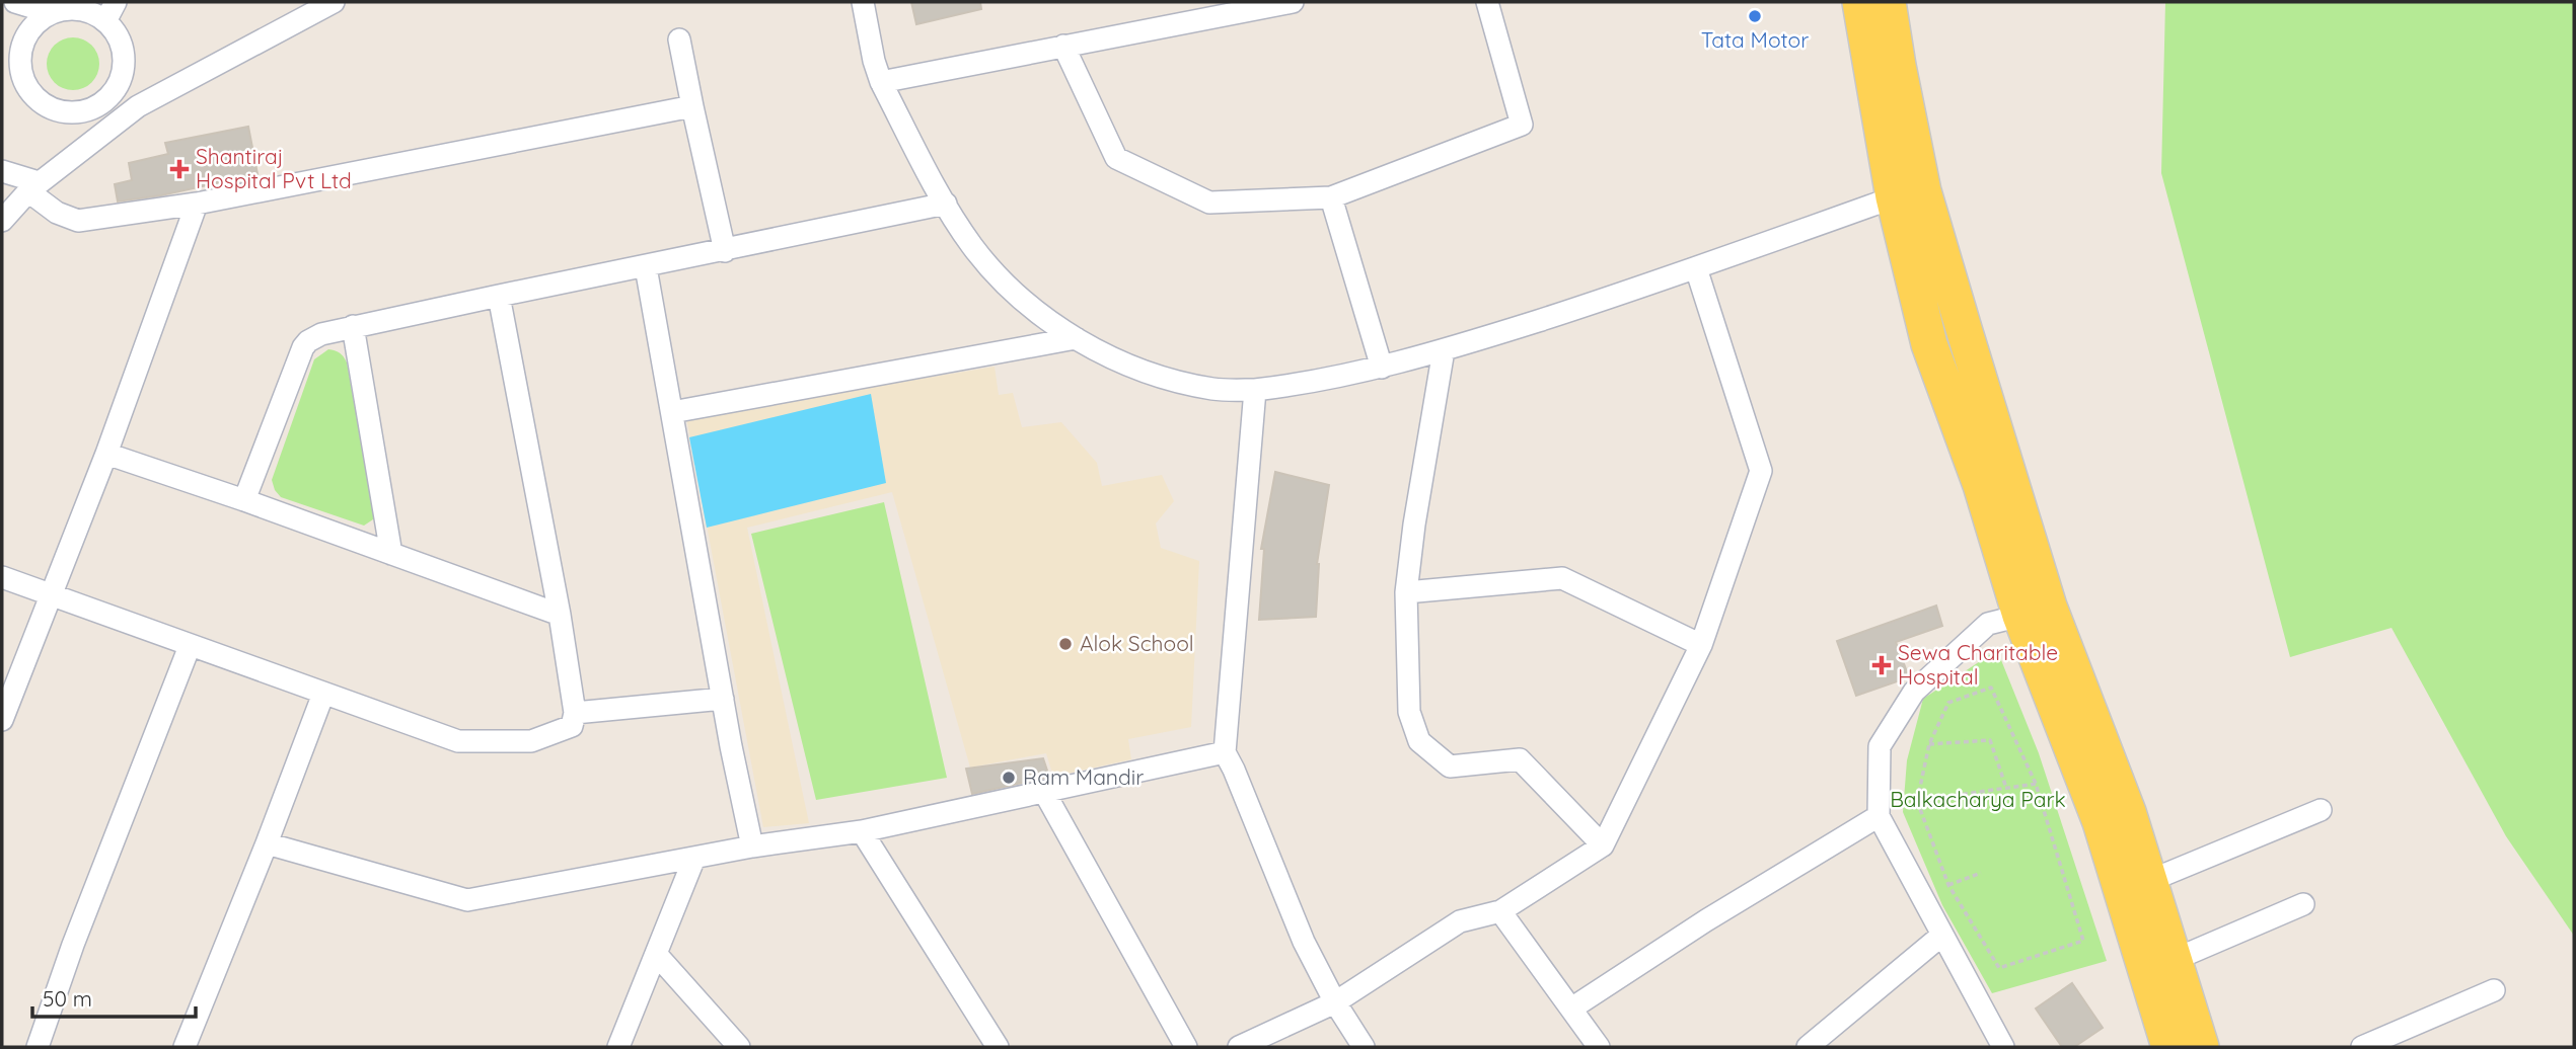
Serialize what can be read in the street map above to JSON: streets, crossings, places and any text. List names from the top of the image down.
{
  "parks": ["Balkacharya Park"],
  "places": {
    "other": ["Tata Motor", "Alok School", "Ram Mandir"],
    "health": ["Shantiraj Hospital Pvt Ltd", "Sewa Charitable Hospital"]
  },
  "scale_bar": "50 m"
}
